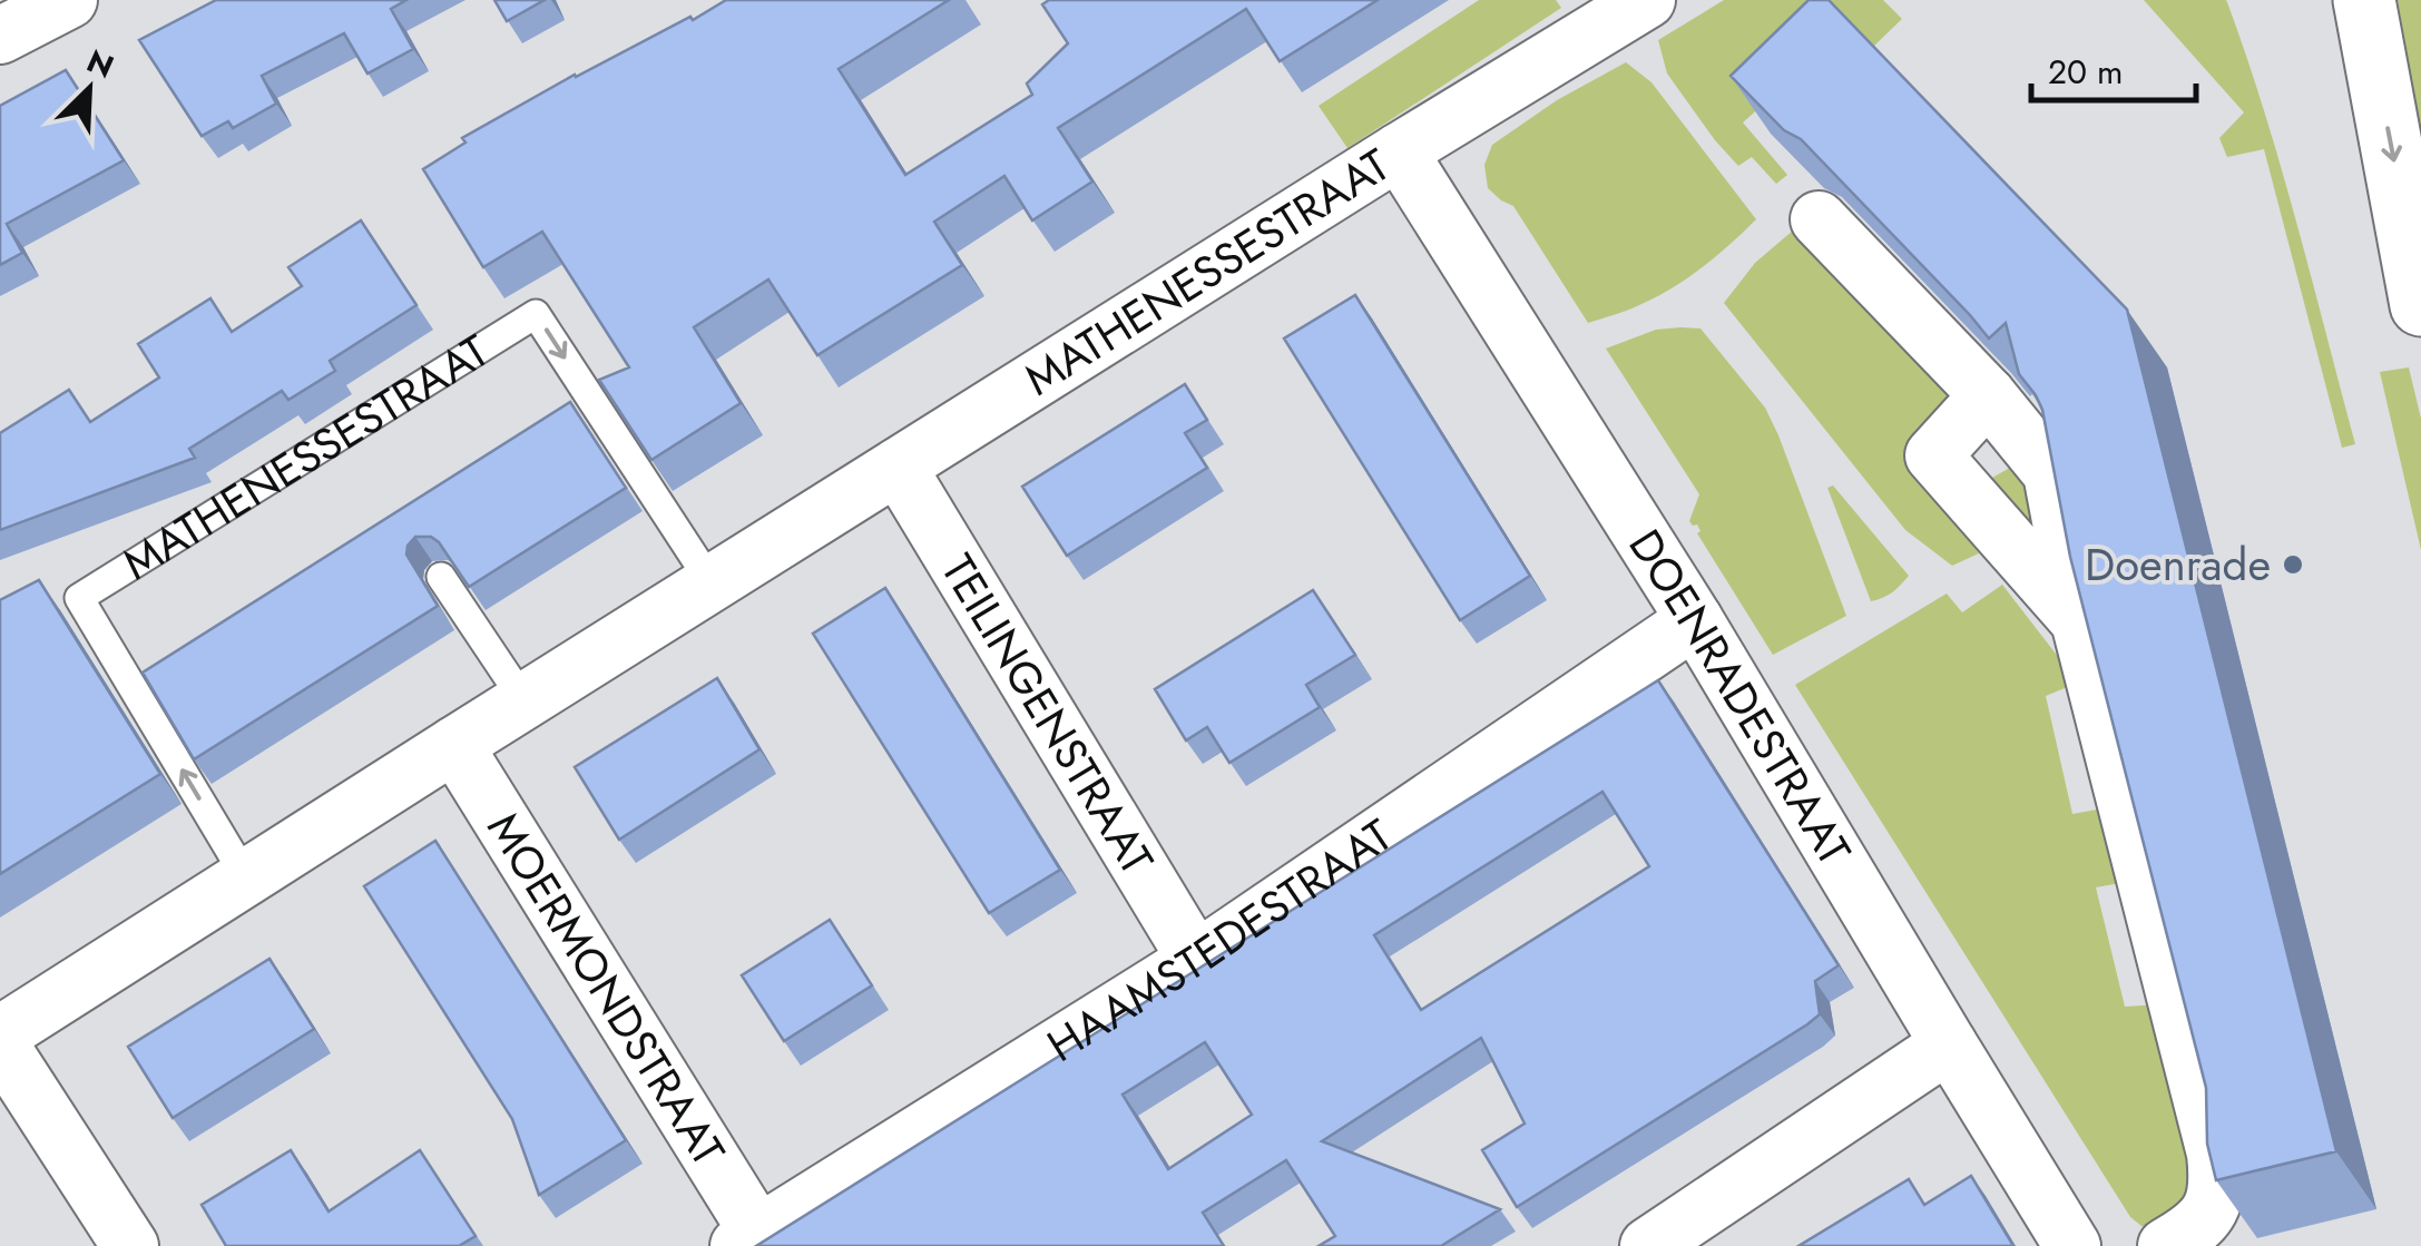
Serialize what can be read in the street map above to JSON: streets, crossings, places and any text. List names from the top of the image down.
{
  "streets": {
    "street": [
      "MATHENESSESTRAAT",
      "DOENRADESTRAAT",
      "TEILINGENSTRAAT",
      "HAAMSTEDESTRAAT",
      "MOERMONDSTRAAT"
    ]
  },
  "crossings": [
    ["MATHENESSESTRAAT", "DOENRADESTRAAT"],
    ["MATHENESSESTRAAT", "TEILINGENSTRAAT"],
    ["MATHENESSESTRAAT", "MOERMONDSTRAAT"],
    ["DOENRADESTRAAT", "HAAMSTEDESTRAAT"],
    ["TEILINGENSTRAAT", "HAAMSTEDESTRAAT"],
    ["HAAMSTEDESTRAAT", "MOERMONDSTRAAT"]
  ],
  "places": ["Doenrade"],
  "scale_bar": "20 m",
  "north": "top right"
}
